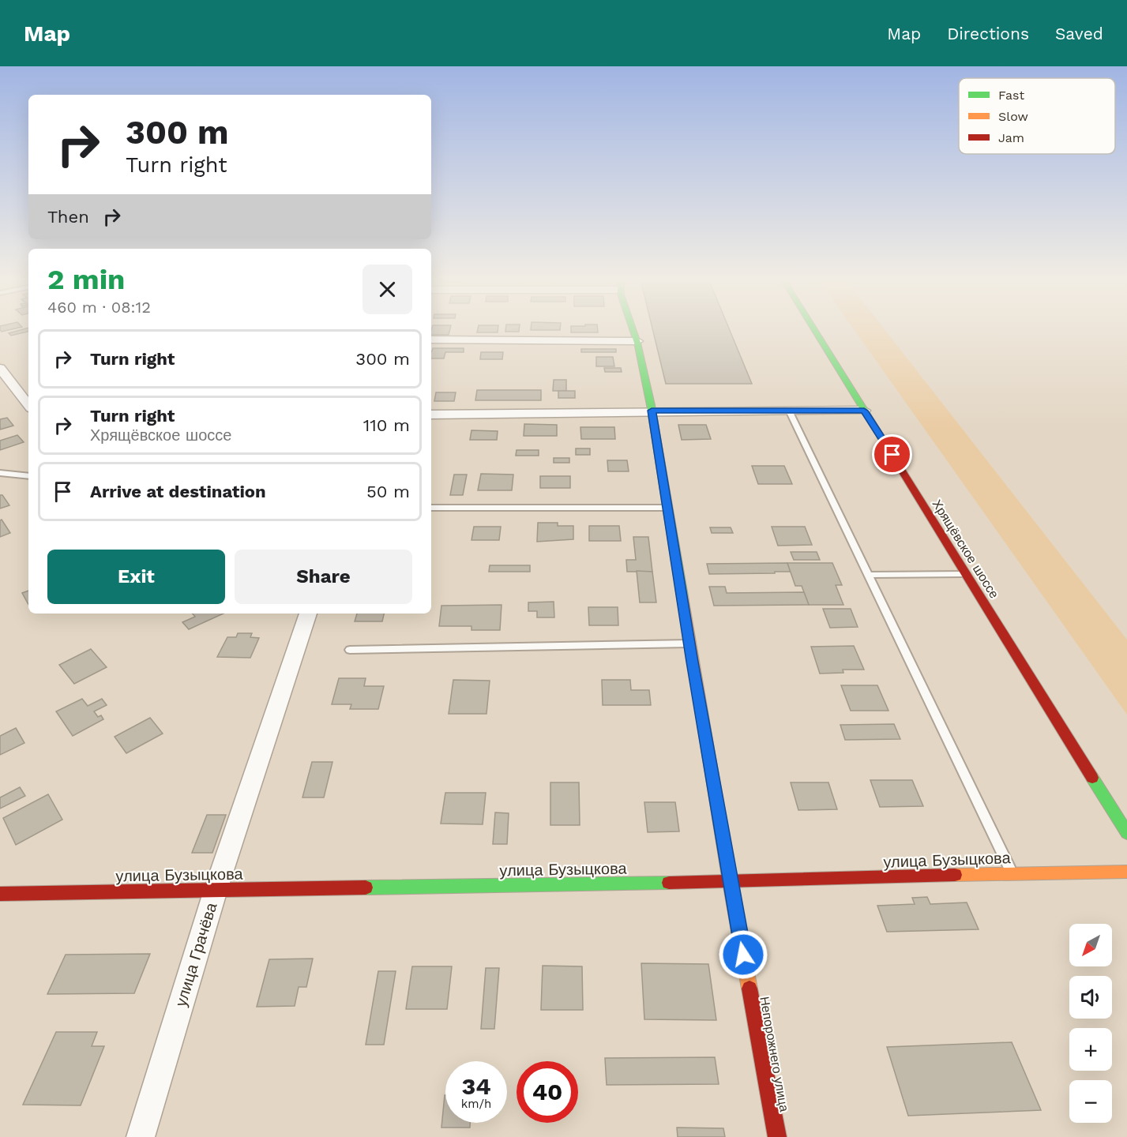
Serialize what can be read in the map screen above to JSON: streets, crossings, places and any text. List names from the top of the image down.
{
  "streets": {
    "street": [
      "Хрящёвское шоссе",
      "улица Бузыцкова",
      "улица Грачёва",
      "Непорожнего улица"
    ]
  },
  "crossings": [
    ["улица Бузыцкова", "улица Грачёва"],
    ["улица Бузыцкова", "Непорожнего улица"]
  ],
  "legend": ["Fast", "Slow", "Jam"],
  "north": "bottom left",
  "page": {
    "header": "Map",
    "nav": ["Map", "Directions", "Saved"],
    "turn": ["300 m", "Turn right"],
    "then": "Then",
    "heading": ["2 min", "460 m · 08:12"],
    "list": [
      {
        "name": "Turn right",
        "value": "300 m"
      },
      {
        "name": "Turn right",
        "note": "Хрящёвское шоссе",
        "value": "110 m"
      },
      {
        "name": "Arrive at destination",
        "value": "50 m"
      }
    ],
    "buttons": ["Exit", "Share"],
    "map_buttons": ["+", "−"],
    "speed": "34 km/h",
    "limit": "40"
  }
}
